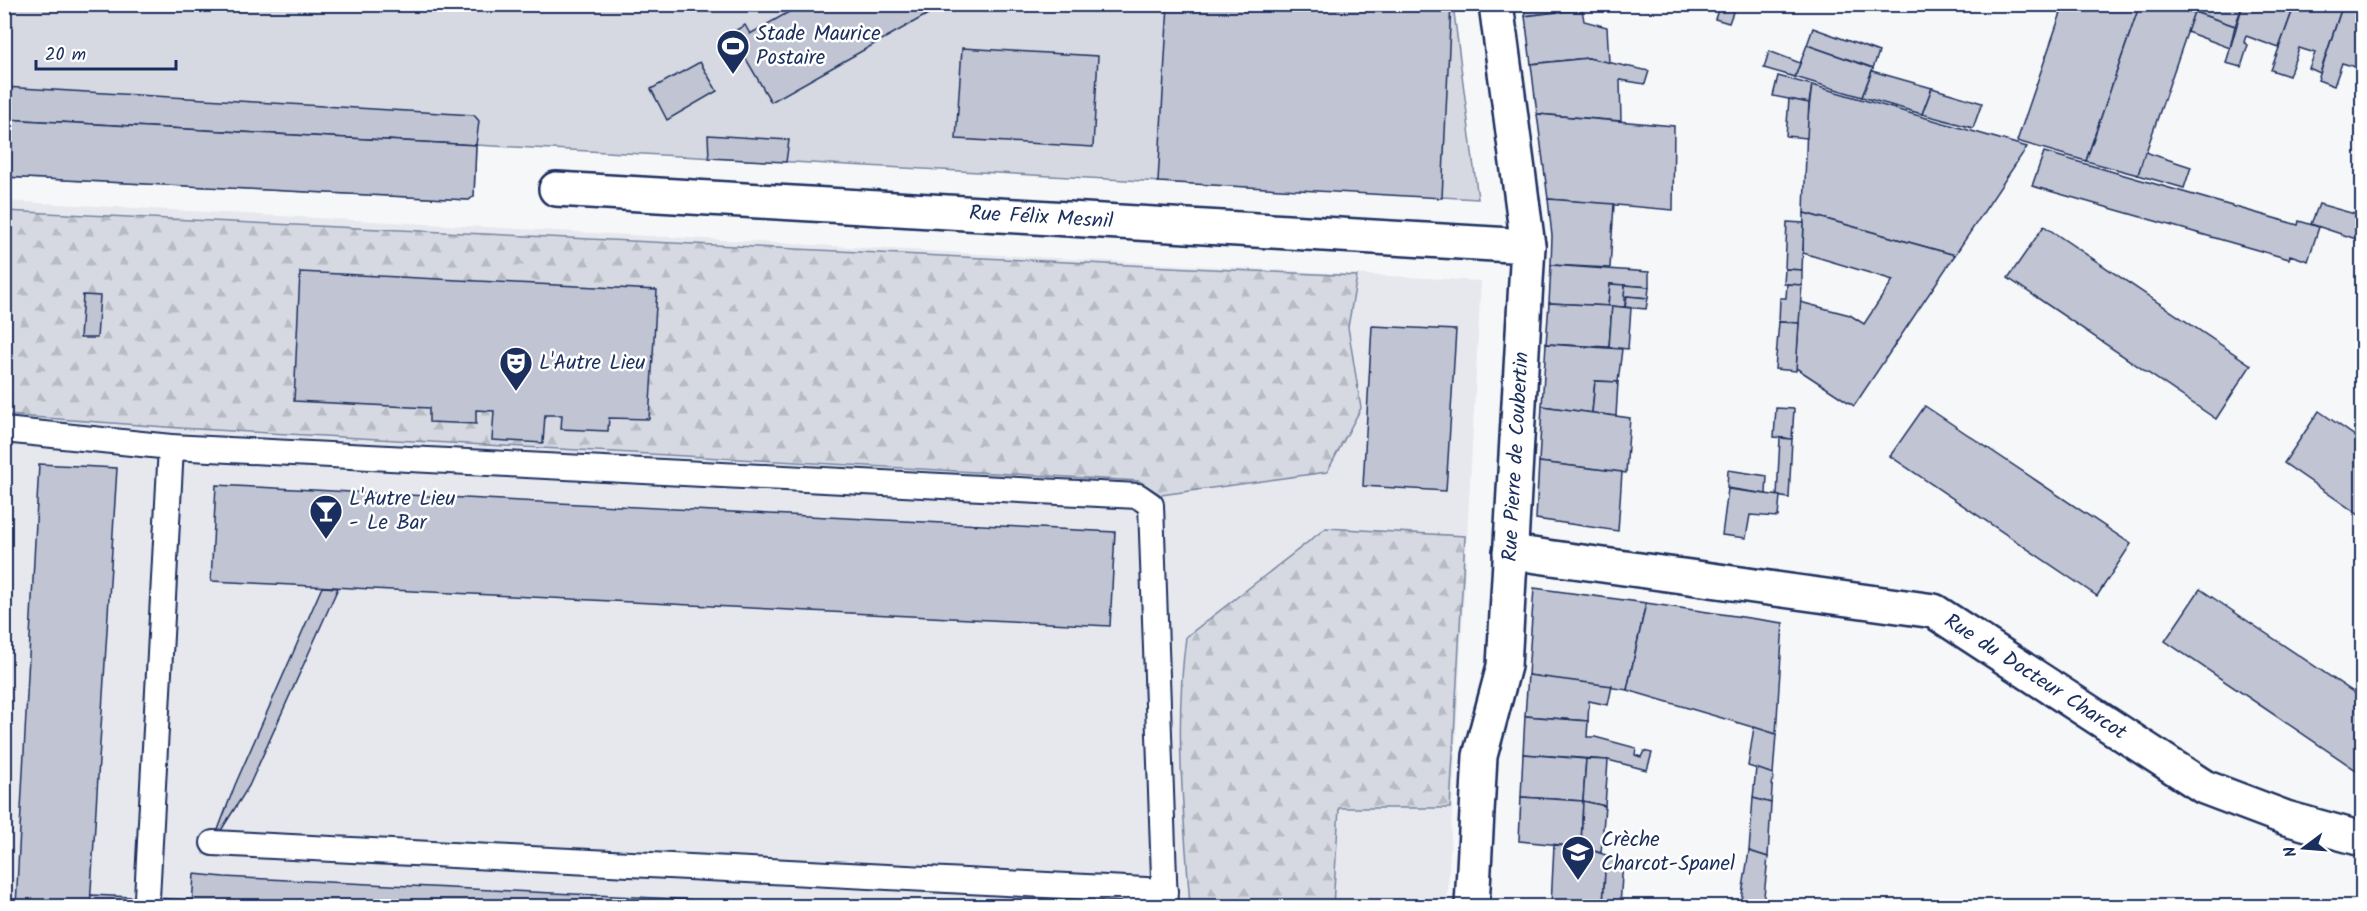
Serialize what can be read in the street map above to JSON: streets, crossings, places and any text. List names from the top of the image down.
{
  "streets": {
    "street": ["Rue Félix Mesnil", "Rue Pierre de Coubertin", "Rue du Docteur Charcot"]
  },
  "crossings": [
    ["Rue Félix Mesnil", "Rue Pierre de Coubertin"],
    ["Rue Pierre de Coubertin", "Rue du Docteur Charcot"]
  ],
  "places": {
    "sports": ["Stade Maurice Postaire"],
    "theatre": ["L'Autre Lieu"],
    "bar": ["L'Autre Lieu - Le Bar"],
    "school or university": ["Crèche Charcot-Spanel"]
  },
  "scale_bar": "20 m",
  "north": "left"
}
